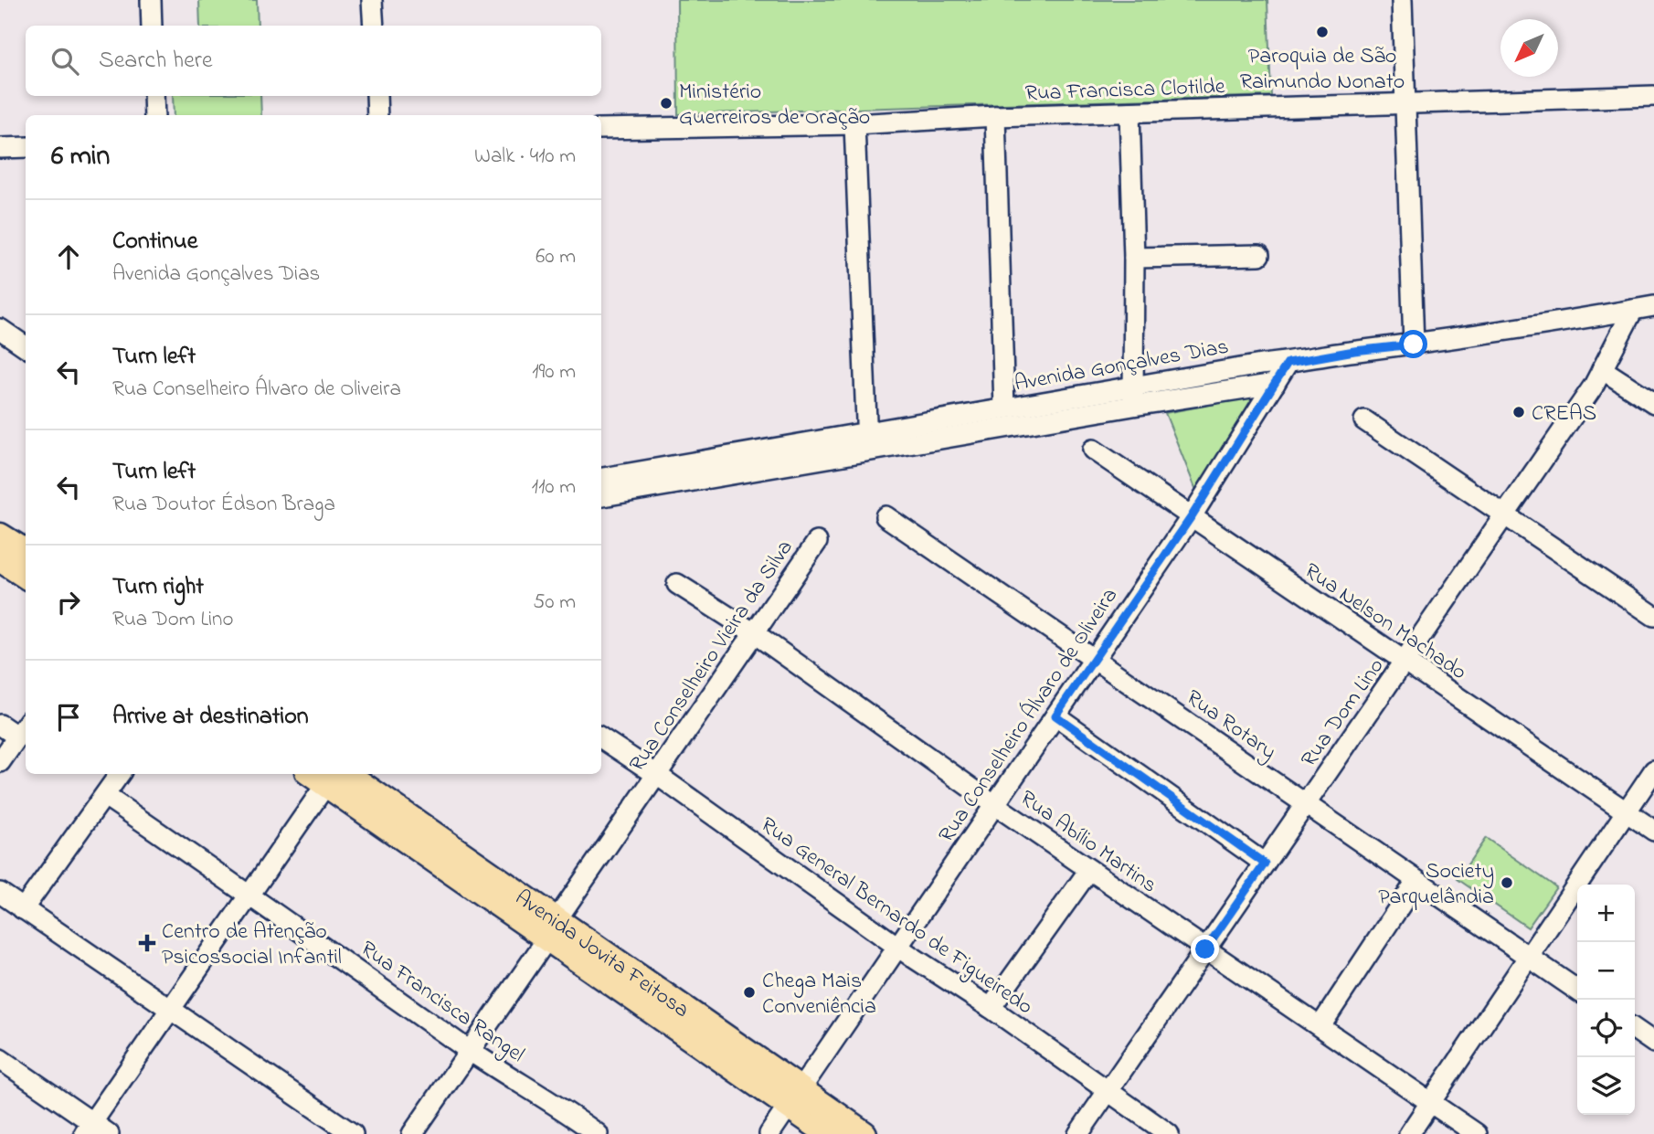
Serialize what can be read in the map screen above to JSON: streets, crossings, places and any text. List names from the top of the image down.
{
  "streets": {
    "main road": ["Avenida Jovita Feitosa"],
    "street": [
      "Rua Francisca Clotilde",
      "Avenida Gonçalves Dias",
      "Rua Nelson Machado",
      "Rua Conselheiro Vieira da Silva",
      "Rua Dom Lino",
      "Rua Conselheiro Álvaro de Oliveira",
      "Rua Rotary",
      "Rua Abílio Martins",
      "Rua General Bernardo de Figueiredo",
      "Rua Francisca Rangel"
    ]
  },
  "crossings": [
    ["Avenida Gonçalves Dias", "Rua Dom Lino"],
    ["Avenida Gonçalves Dias", "Rua Conselheiro Álvaro de Oliveira"],
    ["Rua Nelson Machado", "Rua Dom Lino"],
    ["Rua Nelson Machado", "Rua Conselheiro Álvaro de Oliveira"],
    ["Rua Conselheiro Vieira da Silva", "Rua Abílio Martins"],
    ["Rua Conselheiro Vieira da Silva", "Rua General Bernardo de Figueiredo"],
    ["Rua Conselheiro Vieira da Silva", "Avenida Jovita Feitosa"],
    ["Rua Conselheiro Vieira da Silva", "Rua Francisca Rangel"],
    ["Rua Dom Lino", "Rua Rotary"],
    ["Rua Dom Lino", "Rua Abílio Martins"],
    ["Rua Dom Lino", "Rua General Bernardo de Figueiredo"],
    ["Rua Conselheiro Álvaro de Oliveira", "Rua Rotary"],
    ["Rua Conselheiro Álvaro de Oliveira", "Rua Abílio Martins"],
    ["Rua Conselheiro Álvaro de Oliveira", "Rua General Bernardo de Figueiredo"],
    ["Rua Conselheiro Álvaro de Oliveira", "Avenida Jovita Feitosa"]
  ],
  "places": {
    "other": [
      "Paroquia de São Raimundo Nonato",
      "Ministério Guerreiros de Oração",
      "CREAS",
      "Society Parquelândia",
      "Chega Mais Conveniência"
    ],
    "health": ["Centro de Atenção Psicossocial Infantil"]
  },
  "north": "bottom left",
  "page": {
    "search": "Search here",
    "heading": ["6 min", "Walk · 410 m"],
    "list": [
      ["Continue", "Avenida Gonçalves Dias", "60 m"],
      ["Turn left", "Rua Conselheiro Álvaro de Oliveira", "190 m"],
      ["Turn left", "Rua Doutor Édson Braga", "110 m"],
      ["Turn right", "Rua Dom Lino", "50 m"],
      "Arrive at destination"
    ],
    "map_buttons": ["+", "−"]
  }
}
